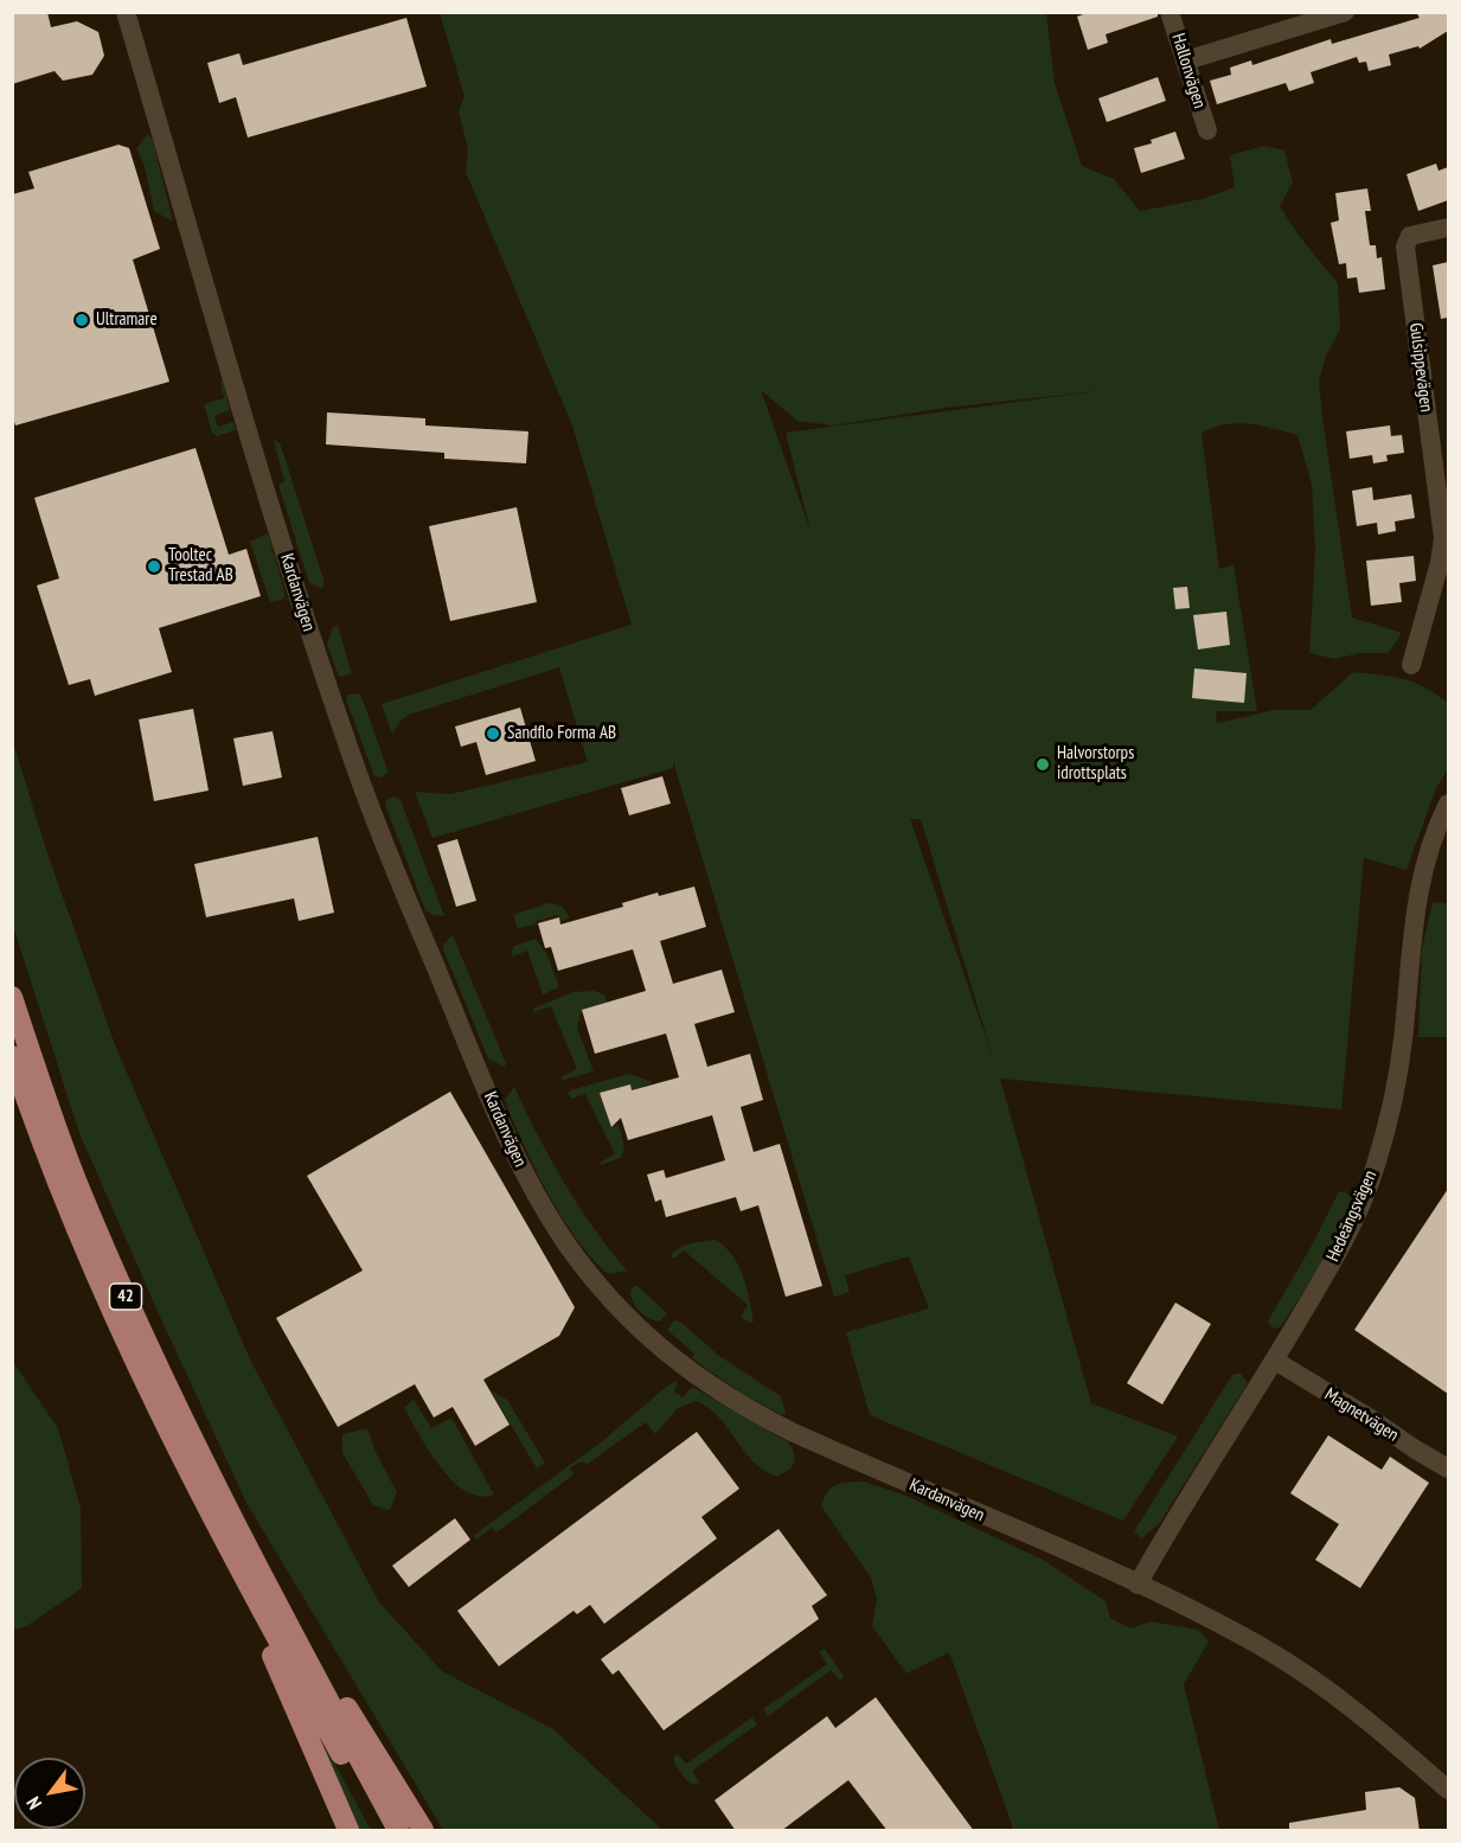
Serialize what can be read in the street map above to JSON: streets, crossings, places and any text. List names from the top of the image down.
{
  "streets": {
    "main road": ["42"],
    "street": [
      "Hallonvägen",
      "Gulsippevägen",
      "Kardanvägen",
      "Hedeängsvägen",
      "Magnetvägen"
    ]
  },
  "crossings": [
    ["Kardanvägen", "Hedeängsvägen"],
    ["Hedeängsvägen", "Magnetvägen"]
  ],
  "places": [
    "Ultramare",
    "Tooltec Trestad AB",
    "Sandflo Forma AB",
    "Halvorstorps idrottsplats"
  ],
  "north": "bottom left"
}
